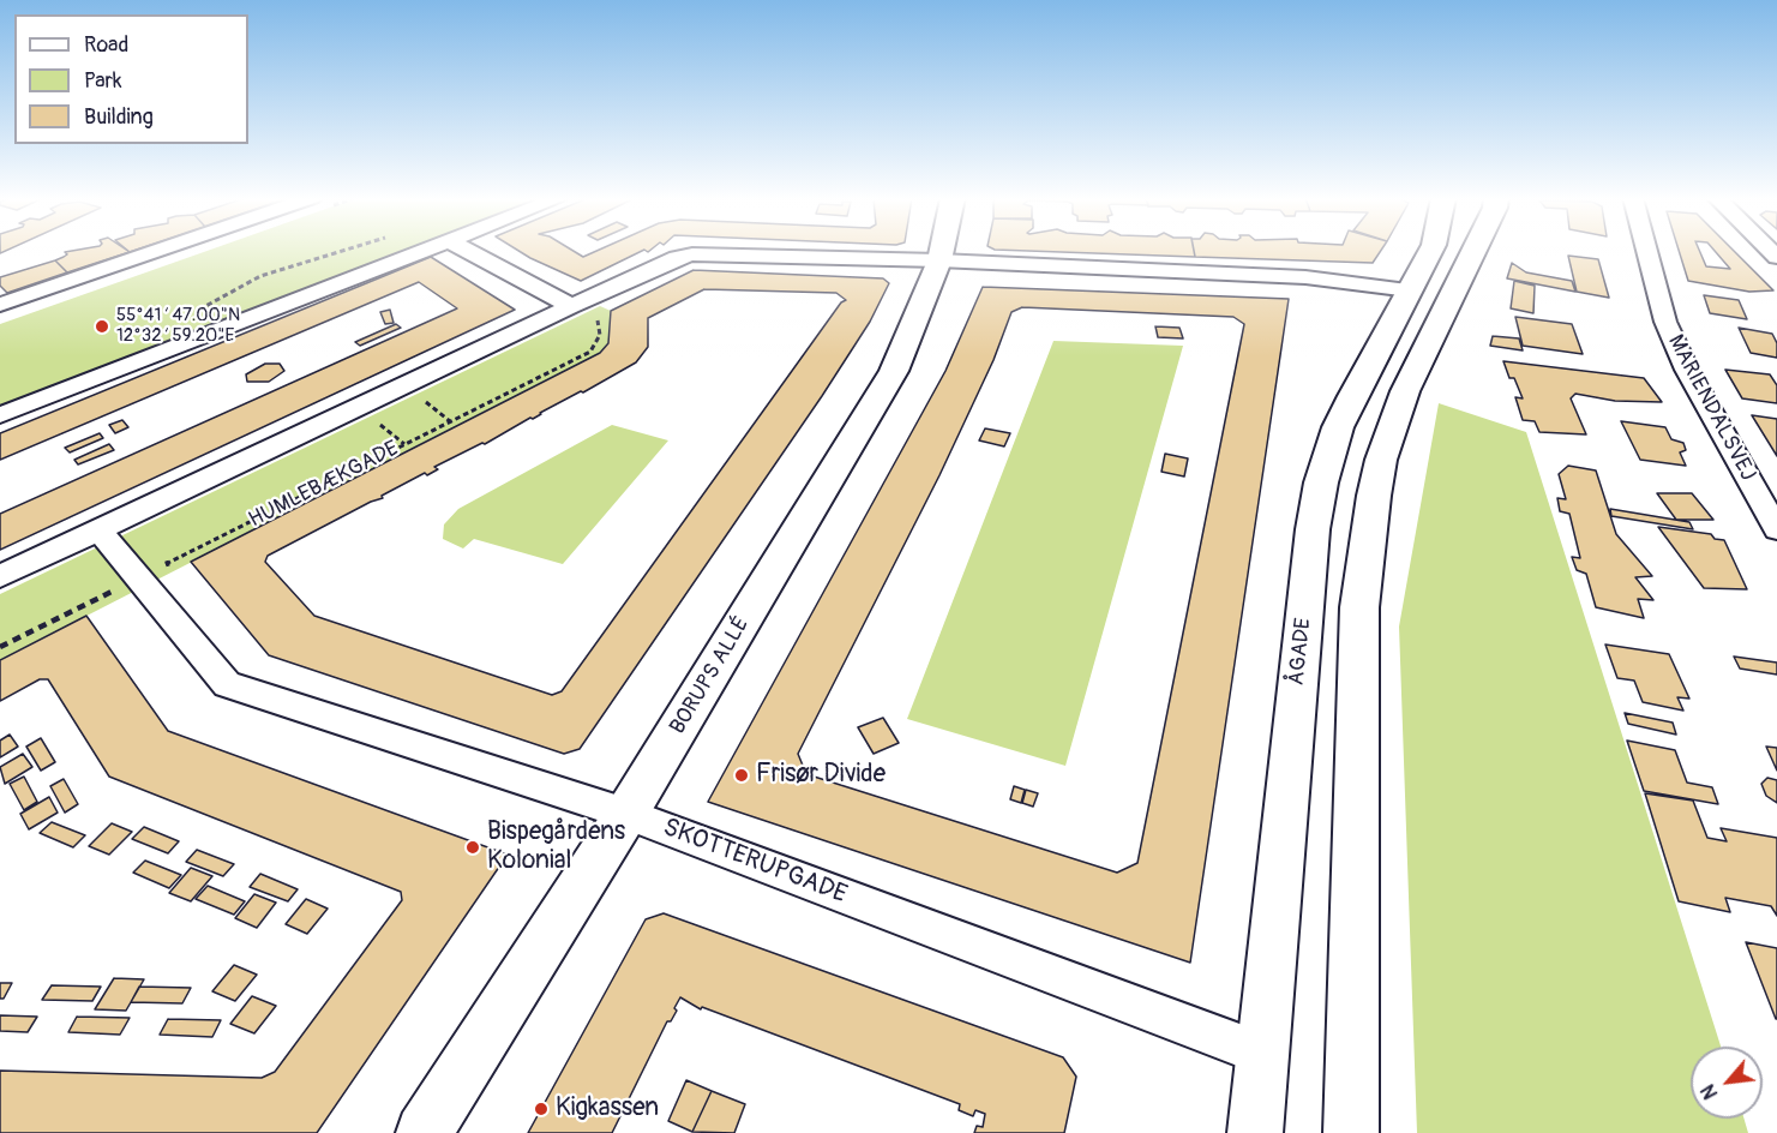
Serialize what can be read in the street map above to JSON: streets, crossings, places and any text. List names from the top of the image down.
{
  "streets": {
    "street": [
      "MARIENDALSVEJ",
      "ÅGADE",
      "BORUPS ALLÉ",
      "SKOTTERUPGADE"
    ],
    "path": ["HUMLEBÆKGADE"]
  },
  "crossings": [
    ["HUMLEBÆKGADE", "SKOTTERUPGADE"],
    ["ÅGADE", "SKOTTERUPGADE"],
    ["BORUPS ALLÉ", "SKOTTERUPGADE"]
  ],
  "places": [
    "55°41′47.00\"N 12°32′59.20\"E",
    "Frisør Divide",
    "Bispegårdens Kolonial",
    "Kigkassen"
  ],
  "legend": ["Road", "Park", "Building"],
  "north": "bottom left"
}
